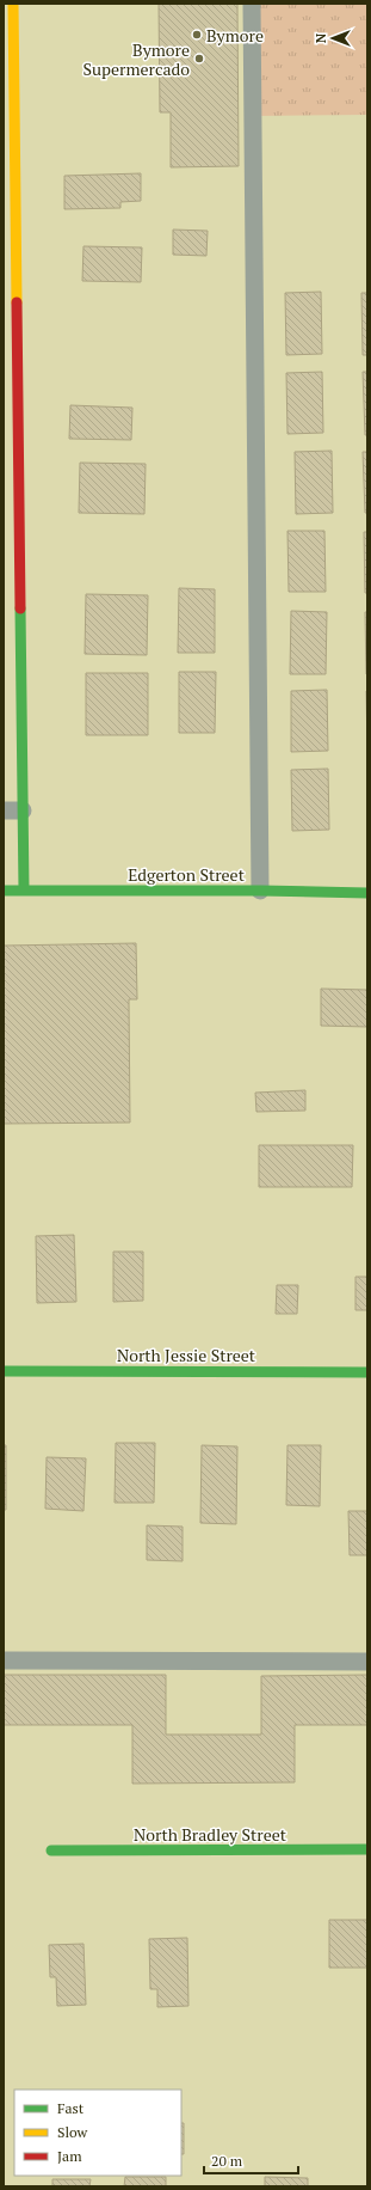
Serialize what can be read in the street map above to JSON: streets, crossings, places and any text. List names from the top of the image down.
{
  "streets": {
    "street": ["Edgerton Street", "North Jessie Street", "North Bradley Street"]
  },
  "places": ["Bymore", "Bymore Supermercado"],
  "legend": ["Fast", "Slow", "Jam"],
  "scale_bar": "20 m",
  "north": "left"
}
